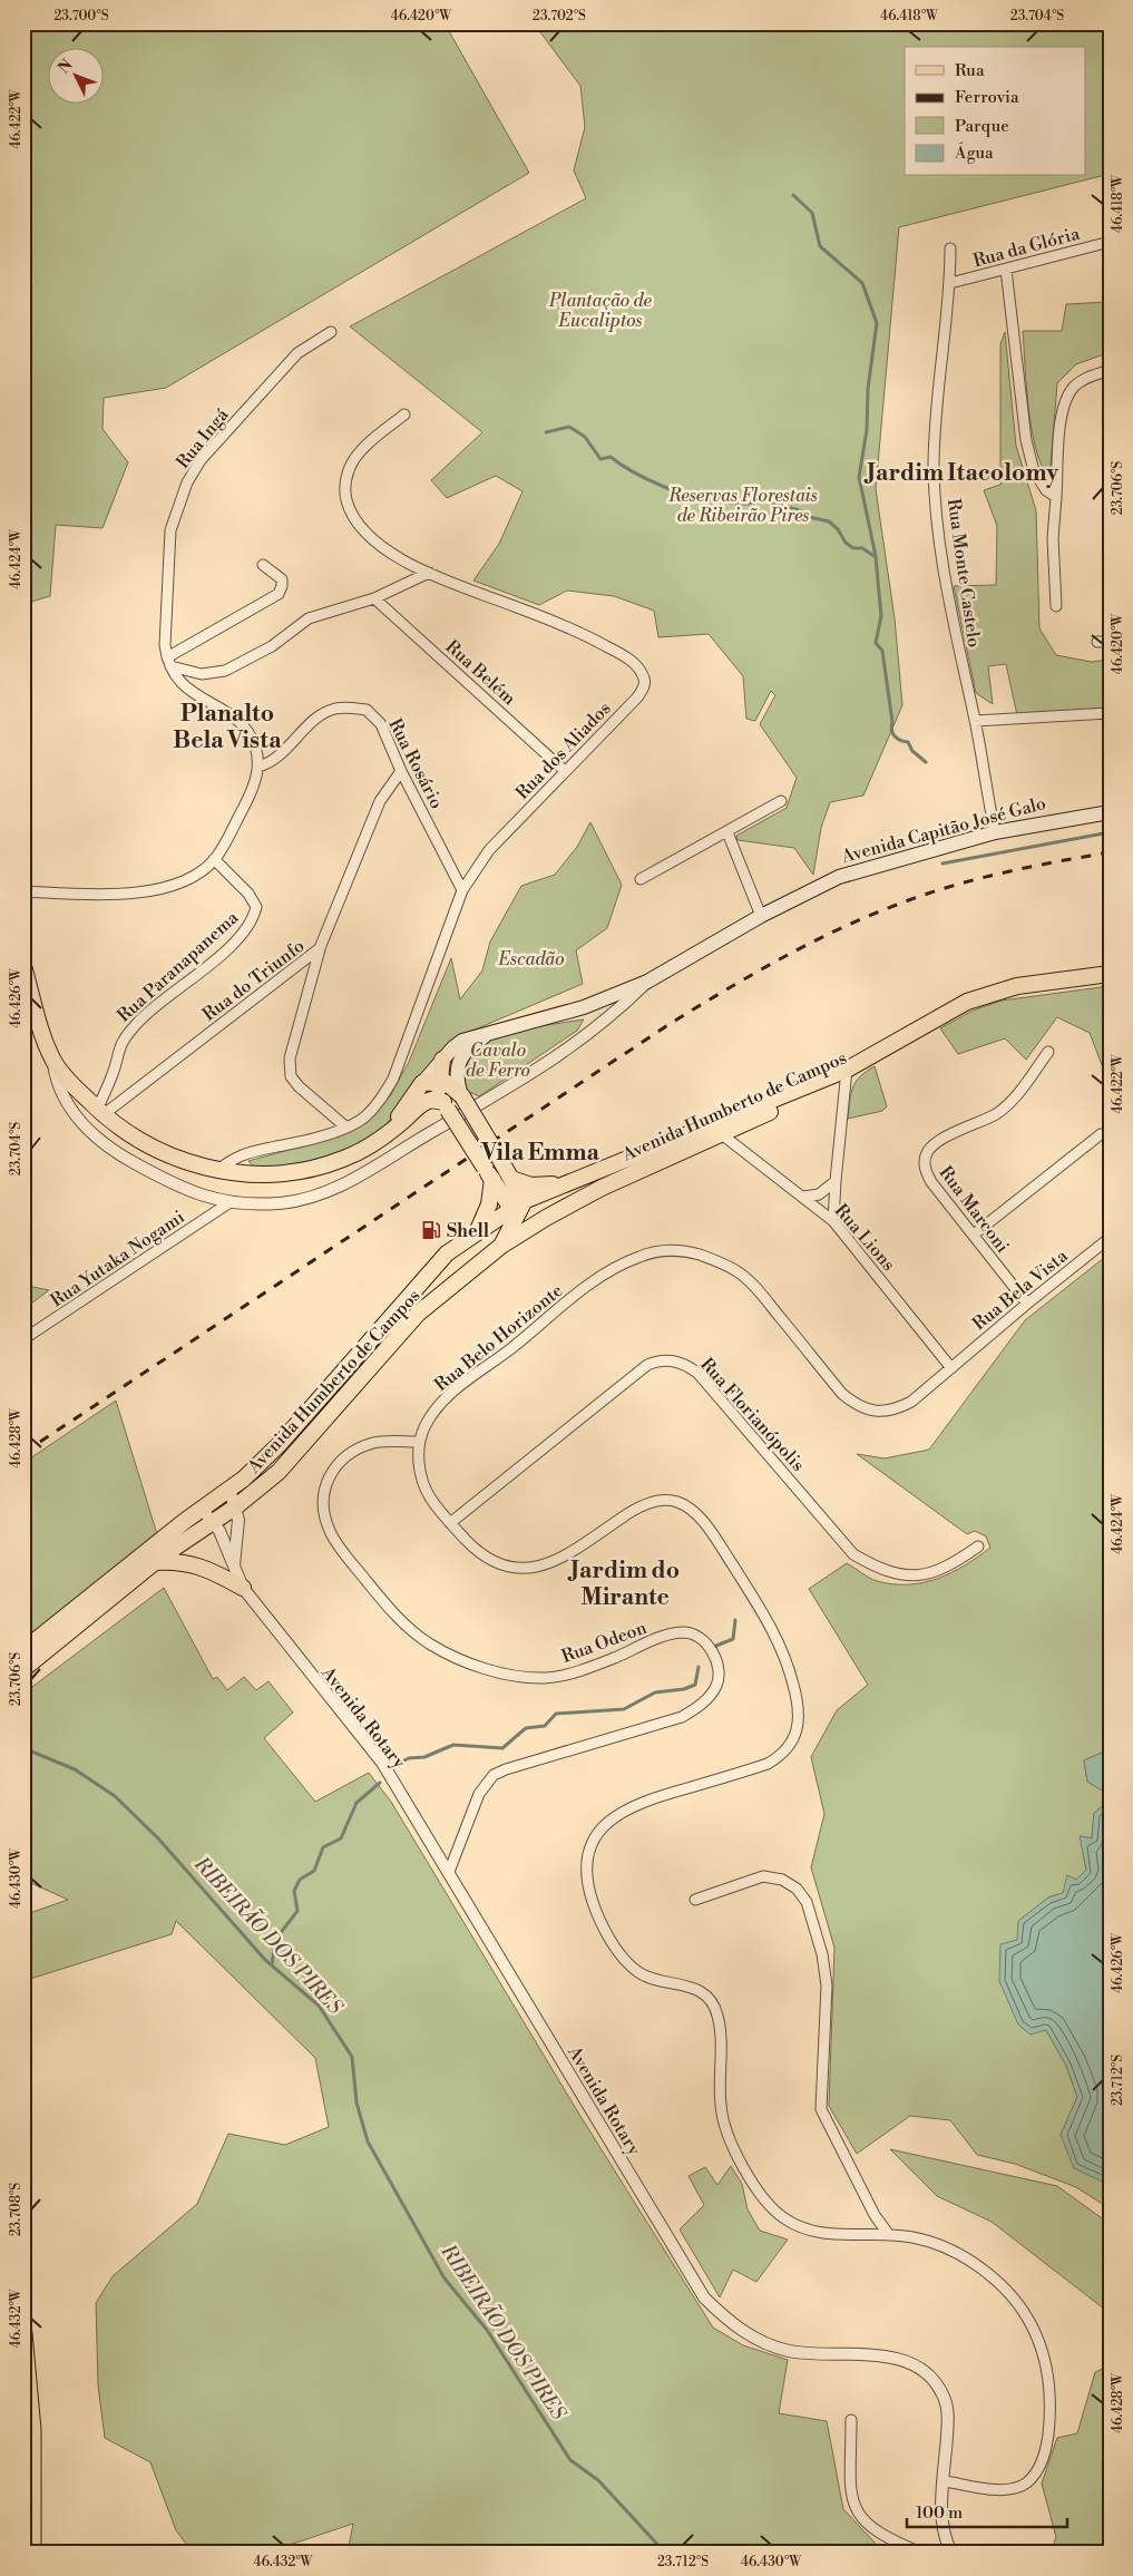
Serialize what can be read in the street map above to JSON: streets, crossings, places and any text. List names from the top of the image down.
{
  "streets": {
    "main road": ["Avenida Capitão José Galo", "Avenida Humberto de Campos"],
    "street": [
      "Rua da Glória",
      "Rua Ingá",
      "Rua Monte Castelo",
      "Rua Belém",
      "Rua dos Aliados",
      "Rua Rosário",
      "Rua Paranapanema",
      "Rua do Triunfo",
      "Rua Marconi",
      "Rua Lions",
      "Rua Yutaka Nogami",
      "Rua Bela Vista",
      "Rua Belo Horizonte",
      "Rua Florianópolis",
      "Rua Odeon",
      "Avenida Rotary"
    ]
  },
  "crossings": [
    ["Rua da Glória", "Rua Monte Castelo"],
    ["Rua Monte Castelo", "Avenida Capitão José Galo"],
    ["Rua Belém", "Rua dos Aliados"],
    ["Rua dos Aliados", "Rua Rosário"],
    ["Rua dos Aliados", "Avenida Capitão José Galo"],
    ["Rua Rosário", "Rua do Triunfo"],
    ["Avenida Capitão José Galo", "Rua Paranapanema"],
    ["Avenida Capitão José Galo", "Rua do Triunfo"],
    ["Avenida Capitão José Galo", "Rua Yutaka Nogami"],
    ["Rua Paranapanema", "Rua do Triunfo"],
    ["Avenida Humberto de Campos", "Rua Lions"],
    ["Avenida Humberto de Campos", "Avenida Rotary"],
    ["Rua Marconi", "Rua Bela Vista"],
    ["Rua Lions", "Rua Bela Vista"],
    ["Rua Lions", "Rua Belo Horizonte"],
    ["Rua Bela Vista", "Rua Belo Horizonte"],
    ["Rua Belo Horizonte", "Rua Florianópolis"],
    ["Rua Belo Horizonte", "Rua Odeon"],
    ["Rua Belo Horizonte", "Avenida Rotary"],
    ["Rua Odeon", "Avenida Rotary"]
  ],
  "districts": [
    "Jardim Itacolomy",
    "Planalto Bela Vista",
    "Vila Emma",
    "Jardim do Mirante"
  ],
  "water": ["RIBEIRÃO DOS PIRES"],
  "parks": [
    "Plantação de Eucaliptos",
    "Reservas Florestais de Ribeirão Pires",
    "Escadão",
    "Cavalo de Ferro"
  ],
  "places": {
    "fuel station": ["Shell"]
  },
  "legend": [
    "Rua",
    "Ferrovia",
    "Parque",
    "Água"
  ],
  "scale_bar": "100 m",
  "north": "top left",
  "coordinates": [
    "23.700°S",
    "46.420°W",
    "23.702°S",
    "46.418°W",
    "23.704°S",
    "46.422°W",
    "23.706°S",
    "46.424°W",
    "46.426°W",
    "46.428°W",
    "46.430°W",
    "23.712°S",
    "23.708°S",
    "46.432°W"
  ]
}
